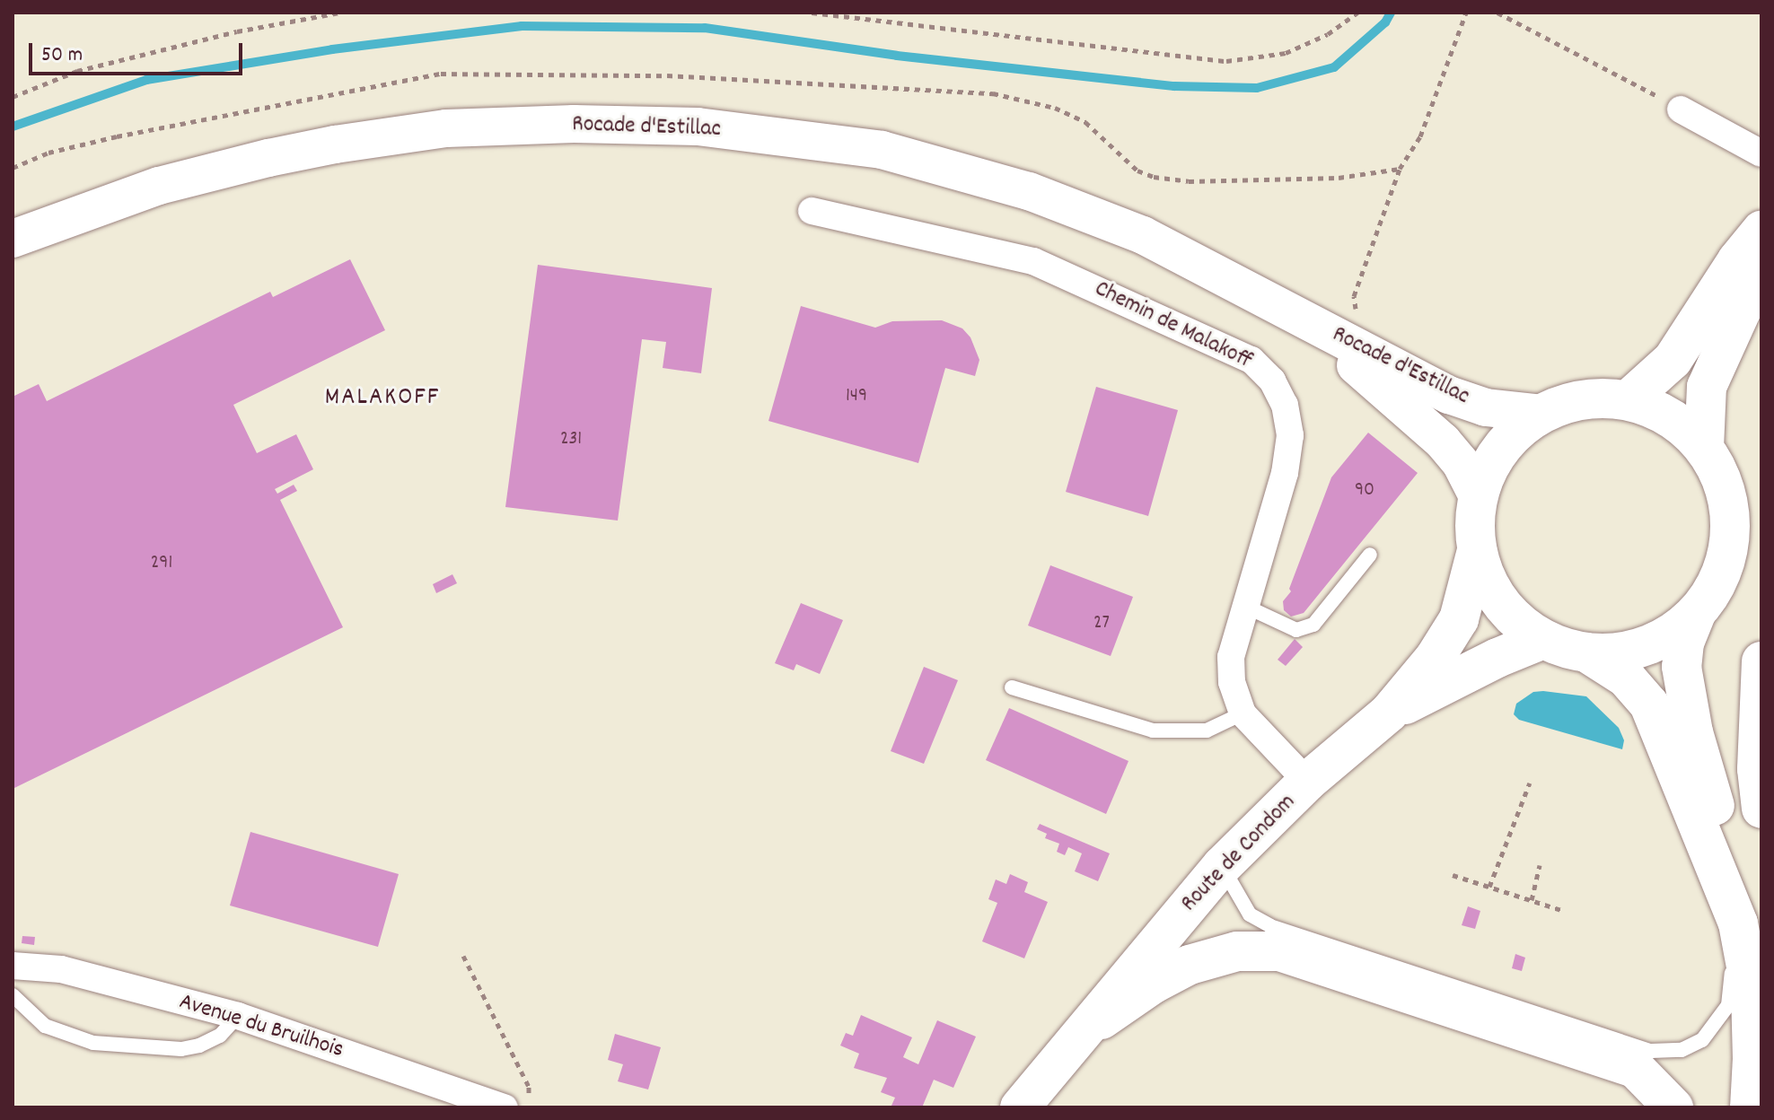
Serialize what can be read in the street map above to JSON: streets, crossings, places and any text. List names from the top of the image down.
{
  "streets": {
    "main road": ["Route de Condom"],
    "street": ["Rocade d'Estillac", "Chemin de Malakoff", "Avenue du Bruilhois"]
  },
  "crossings": [
    ["Rocade d'Estillac", "Route de Condom"],
    ["Chemin de Malakoff", "Route de Condom"]
  ],
  "districts": ["MALAKOFF"],
  "house_numbers": [
    "149",
    "231",
    "90",
    "291",
    "27"
  ],
  "scale_bar": "50 m"
}
